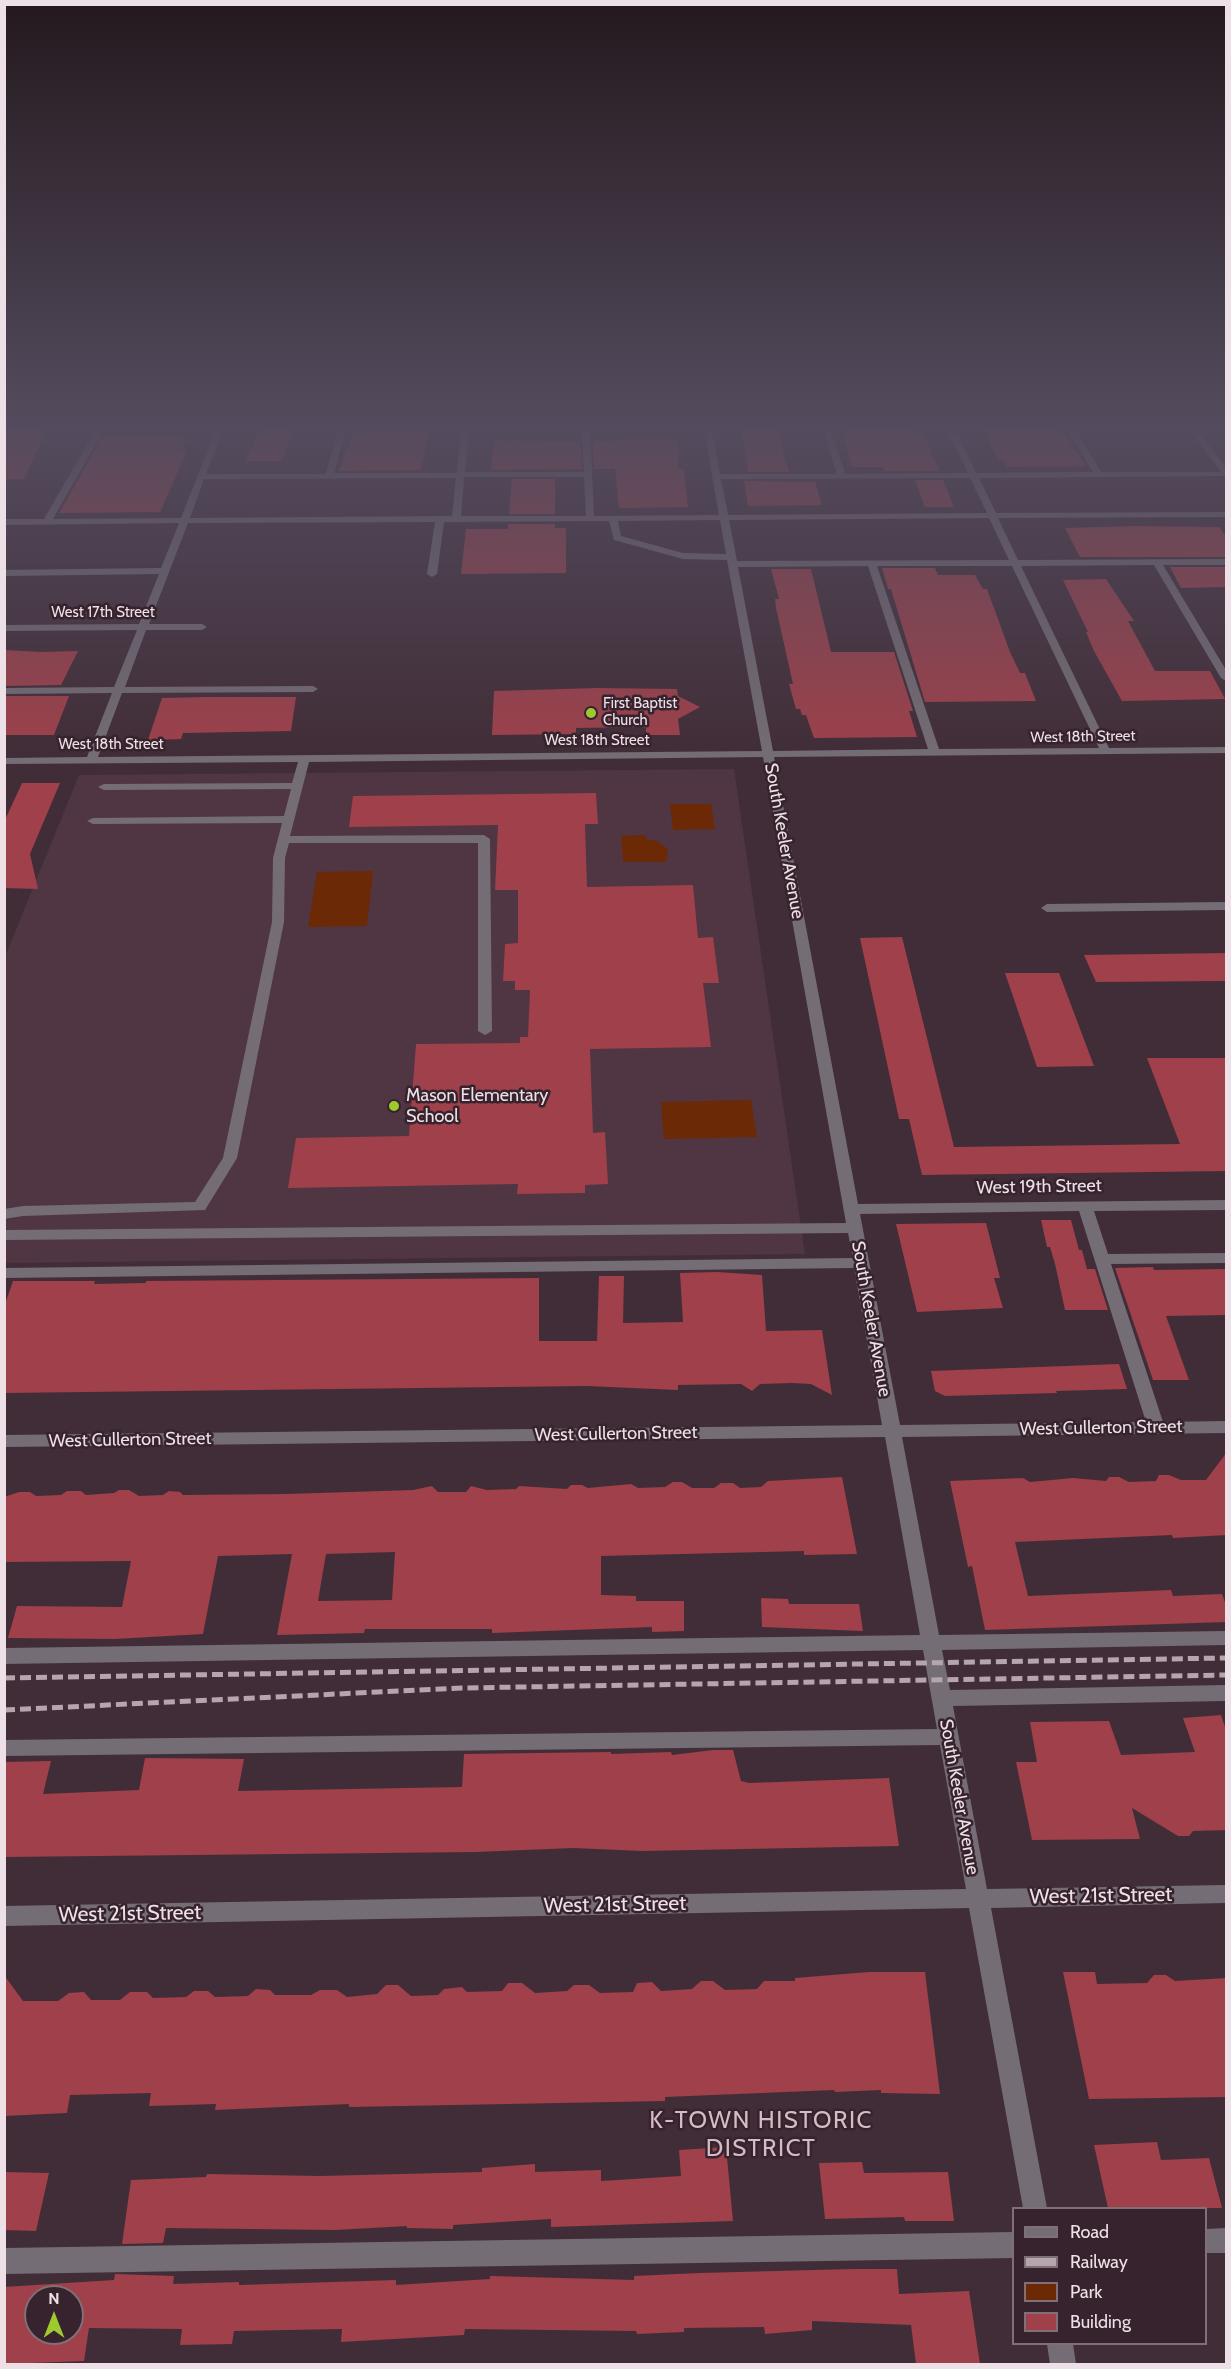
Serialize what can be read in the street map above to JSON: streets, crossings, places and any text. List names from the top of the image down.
{
  "streets": {
    "street": [
      "West 17th Street",
      "West 18th Street",
      "South Keeler Avenue",
      "West 19th Street",
      "West Cullerton Street",
      "West 21st Street"
    ]
  },
  "crossings": [
    ["West 18th Street", "South Keeler Avenue"],
    ["South Keeler Avenue", "West 19th Street"],
    ["South Keeler Avenue", "West Cullerton Street"],
    ["South Keeler Avenue", "West 21st Street"]
  ],
  "districts": ["K-TOWN HISTORIC DISTRICT"],
  "places": ["First Baptist Church", "Mason Elementary School"],
  "legend": [
    "Road",
    "Railway",
    "Park",
    "Building"
  ],
  "north": "top"
}
